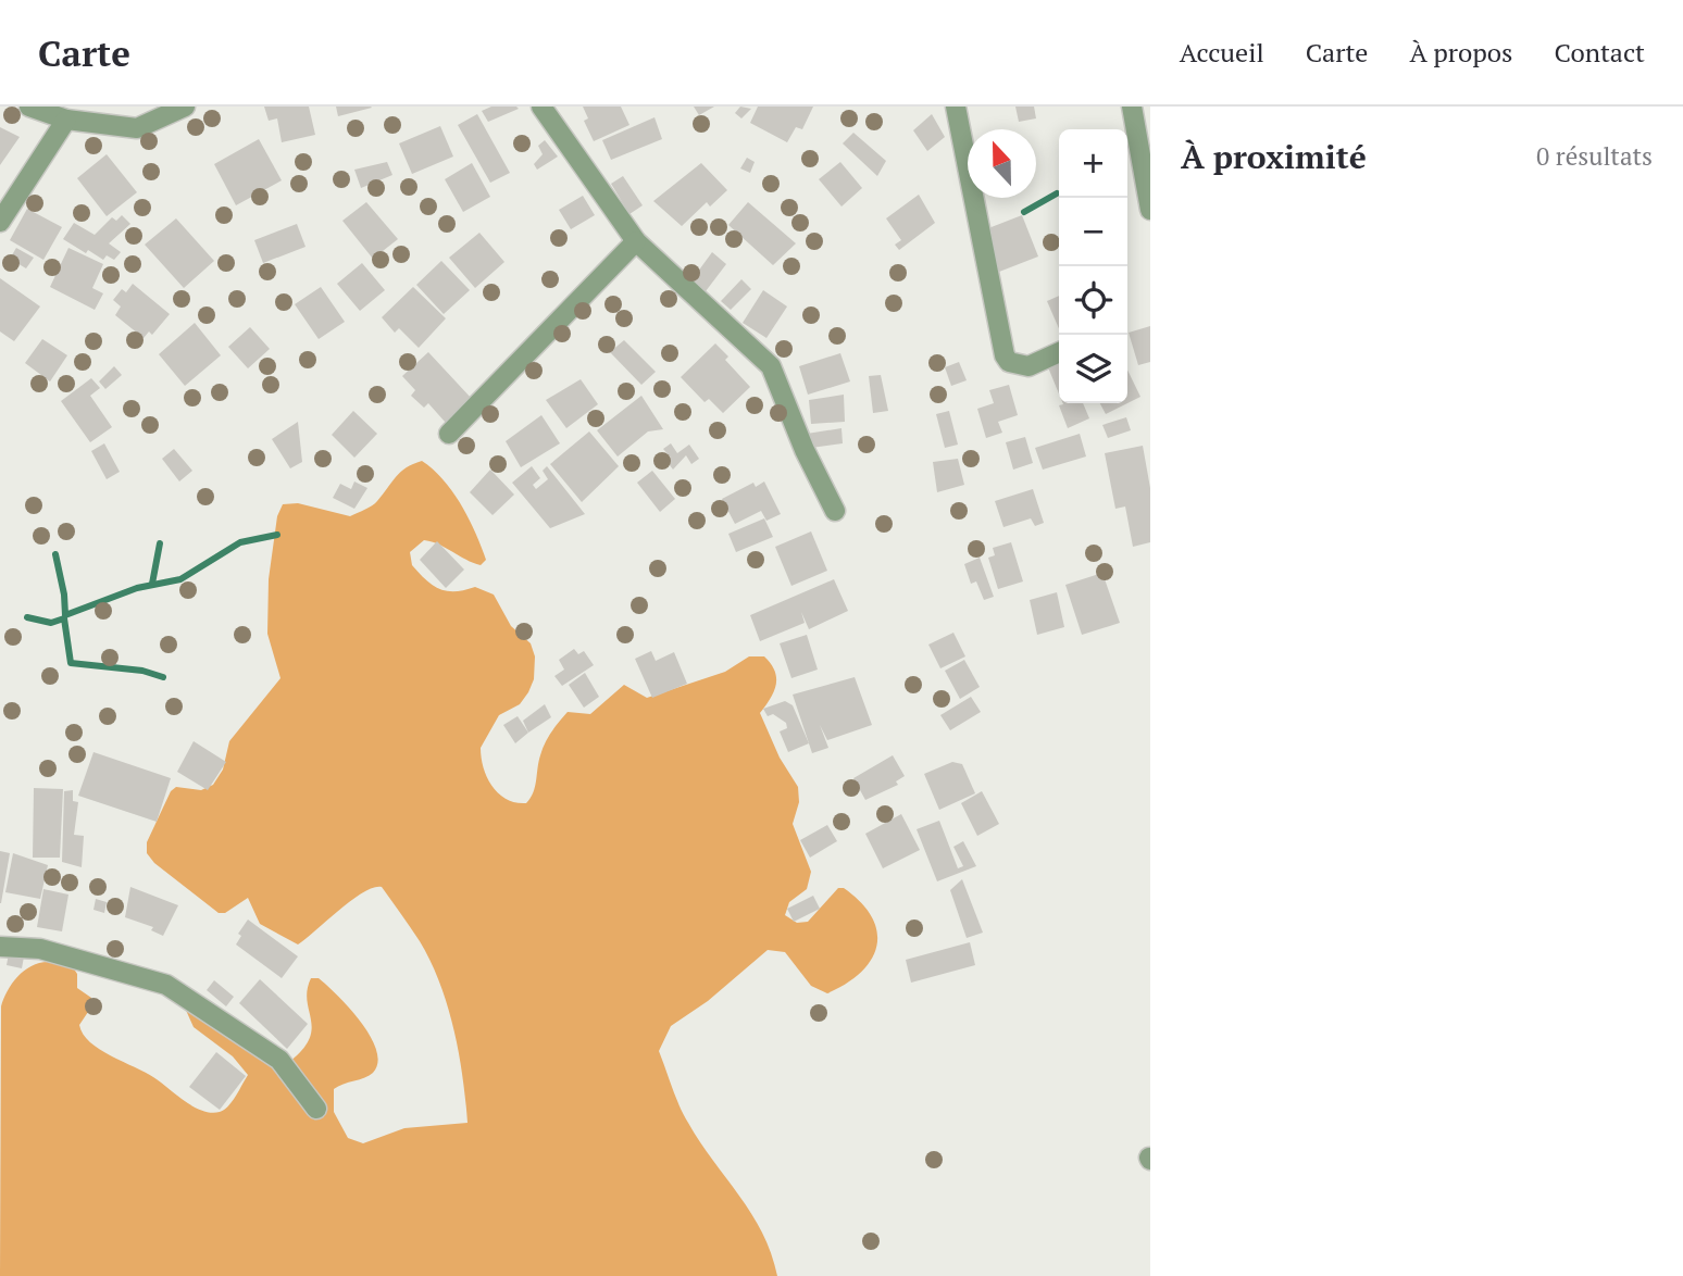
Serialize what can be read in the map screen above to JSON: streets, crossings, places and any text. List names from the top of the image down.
{
  "north": "top",
  "page": {
    "header": "Carte",
    "nav": [
      "Accueil",
      "Carte",
      "À propos",
      "Contact"
    ],
    "heading": ["À proximité", "0 résultats"],
    "map_buttons": ["+", "−"]
  }
}
